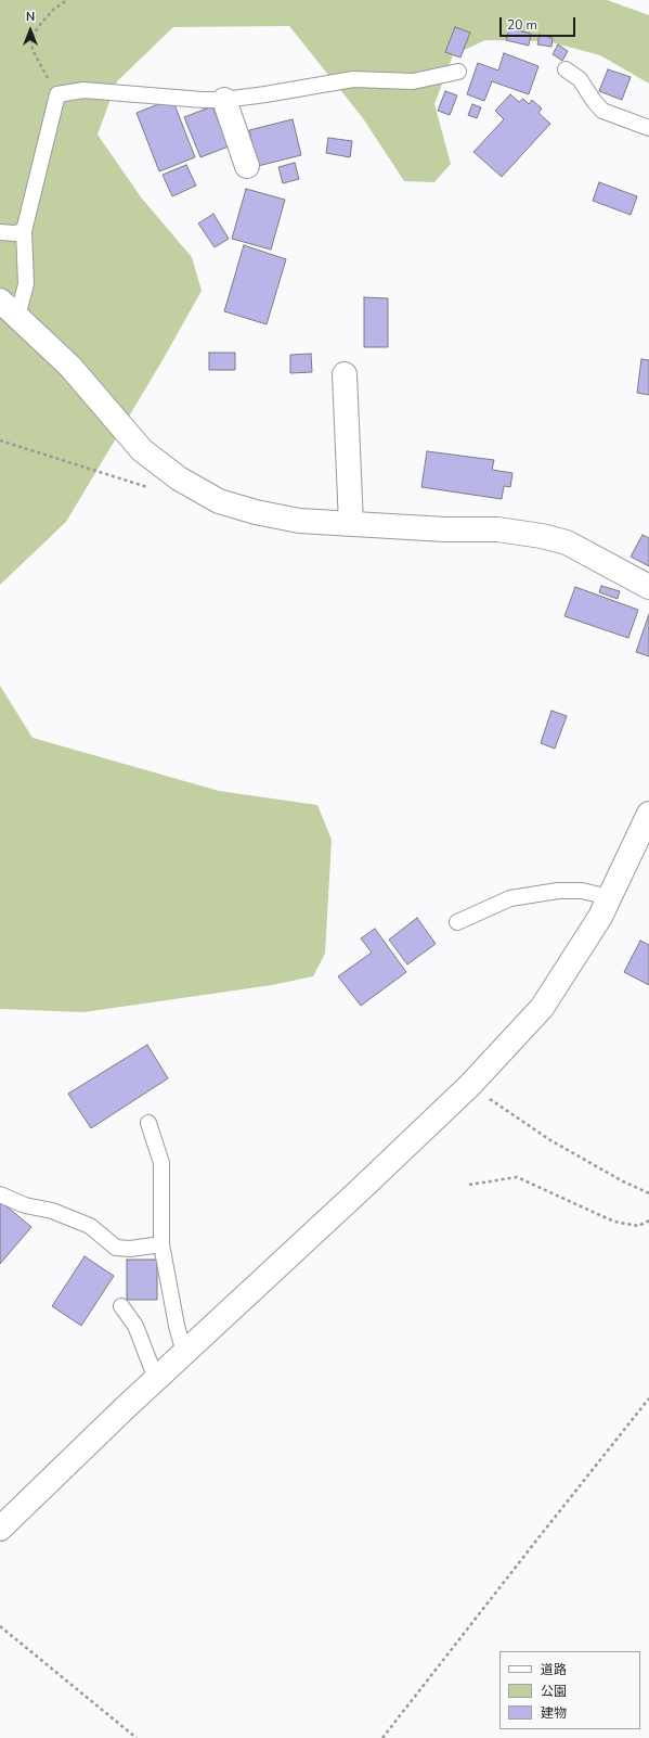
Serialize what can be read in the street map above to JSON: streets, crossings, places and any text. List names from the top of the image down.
{
  "legend": ["道路", "公園", "建物"],
  "scale_bar": "20 m",
  "north": "top"
}
